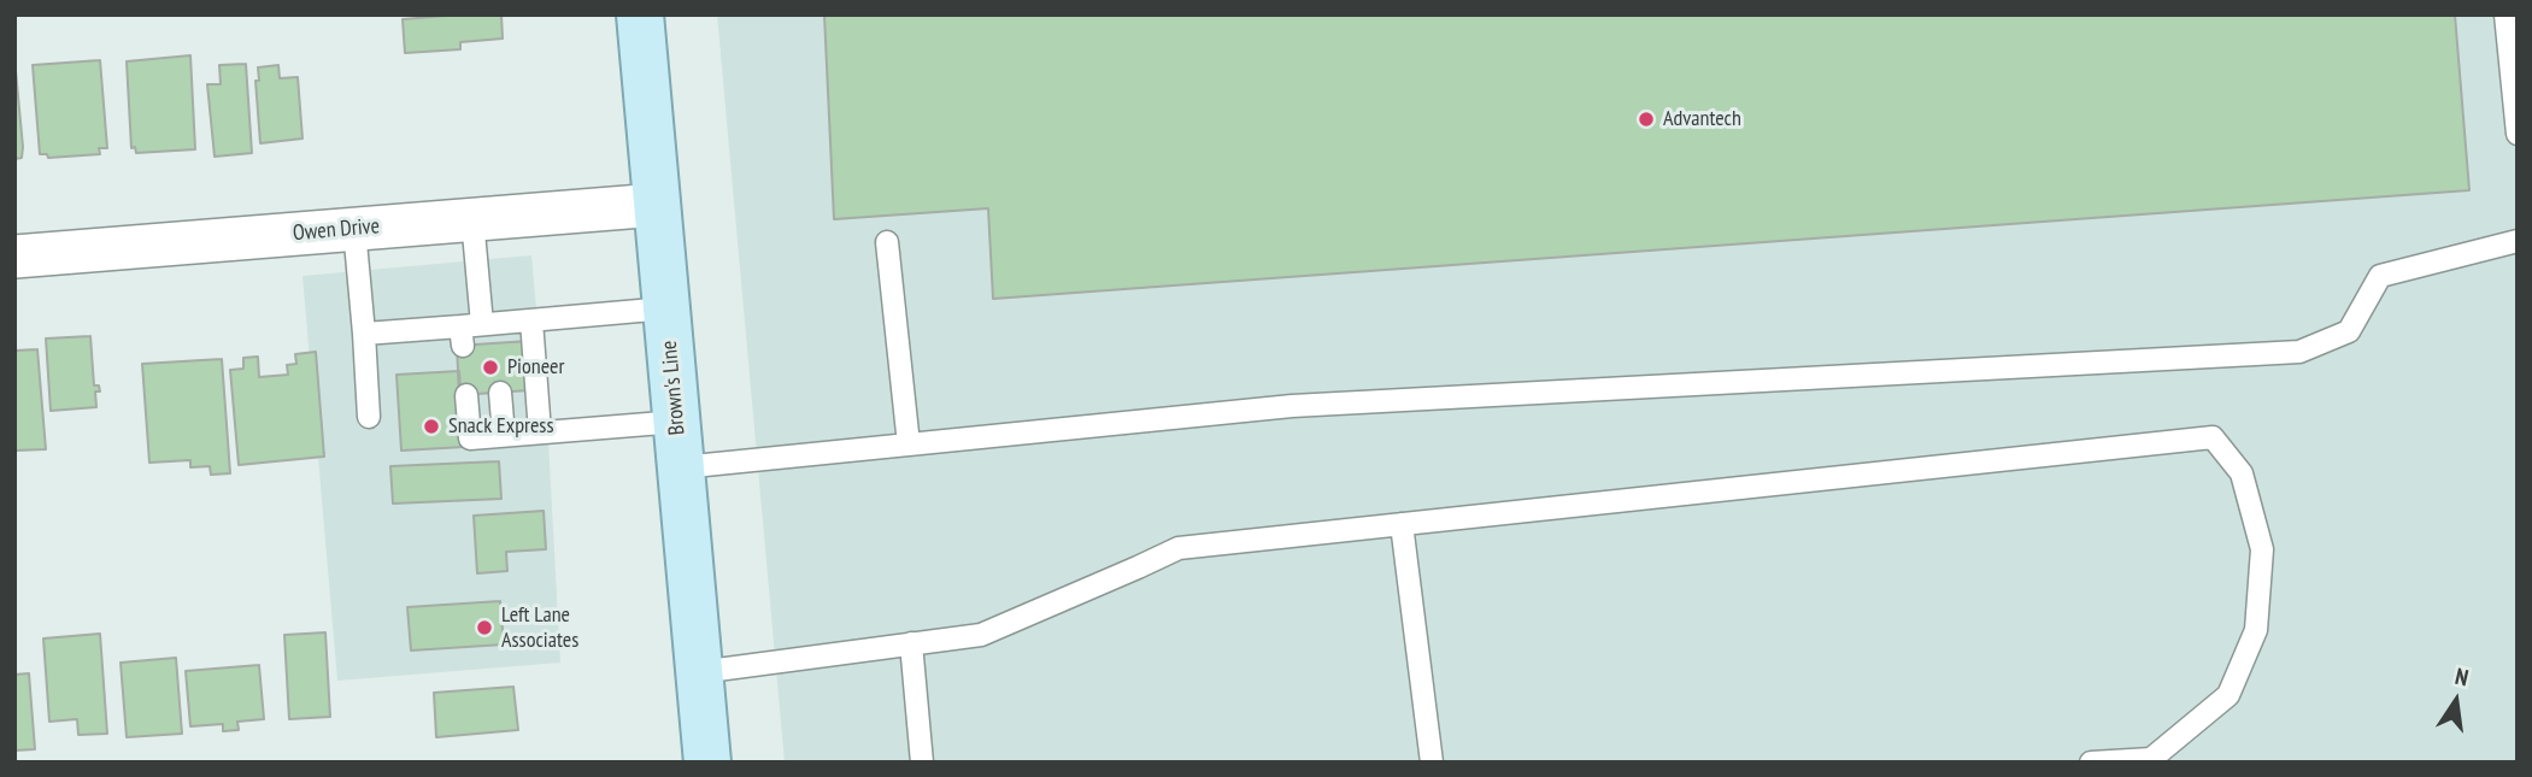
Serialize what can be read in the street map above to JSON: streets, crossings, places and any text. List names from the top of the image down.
{
  "streets": {
    "main road": ["Brown's Line"],
    "street": ["Owen Drive"]
  },
  "crossings": [
    ["Owen Drive", "Brown's Line"]
  ],
  "places": [
    "Advantech",
    "Pioneer",
    "Snack Express",
    "Left Lane Associates"
  ],
  "north": "top"
}
